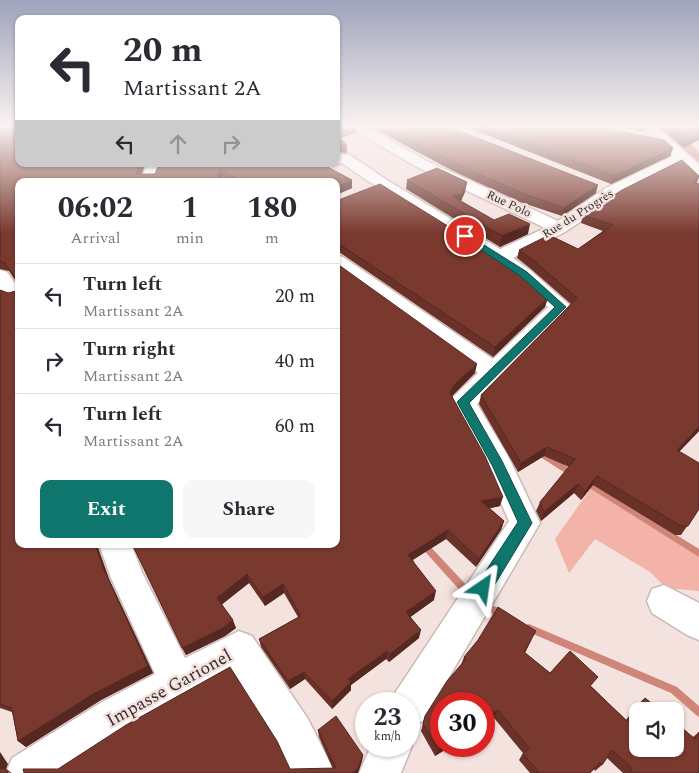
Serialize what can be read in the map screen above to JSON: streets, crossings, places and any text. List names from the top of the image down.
{
  "streets": {
    "street": ["Rue Polo", "Rue du Progrès", "Impasse Garionel"]
  },
  "crossings": [
    ["Rue Polo", "Rue du Progrès"]
  ],
  "page": {
    "turn": ["20 m", "Martissant 2A"],
    "eta": [
      "06:02",
      "Arrival",
      "1",
      "min",
      "180",
      "m"
    ],
    "list": [
      {
        "name": "Turn left",
        "note": "Martissant 2A",
        "value": "20 m"
      },
      {
        "name": "Turn right",
        "note": "Martissant 2A",
        "value": "40 m"
      },
      {
        "name": "Turn left",
        "note": "Martissant 2A",
        "value": "60 m"
      }
    ],
    "buttons": ["Exit", "Share"],
    "speed": "23 km/h",
    "limit": "30"
  }
}
